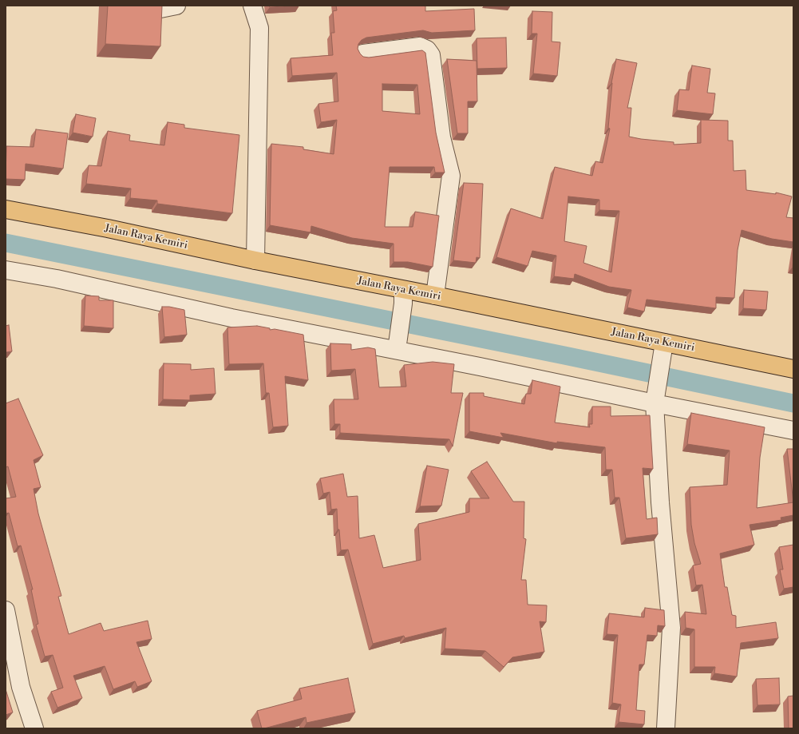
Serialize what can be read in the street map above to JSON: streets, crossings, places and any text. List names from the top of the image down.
{
  "streets": {
    "main road": ["Jalan Raya Kemiri"]
  }
}
